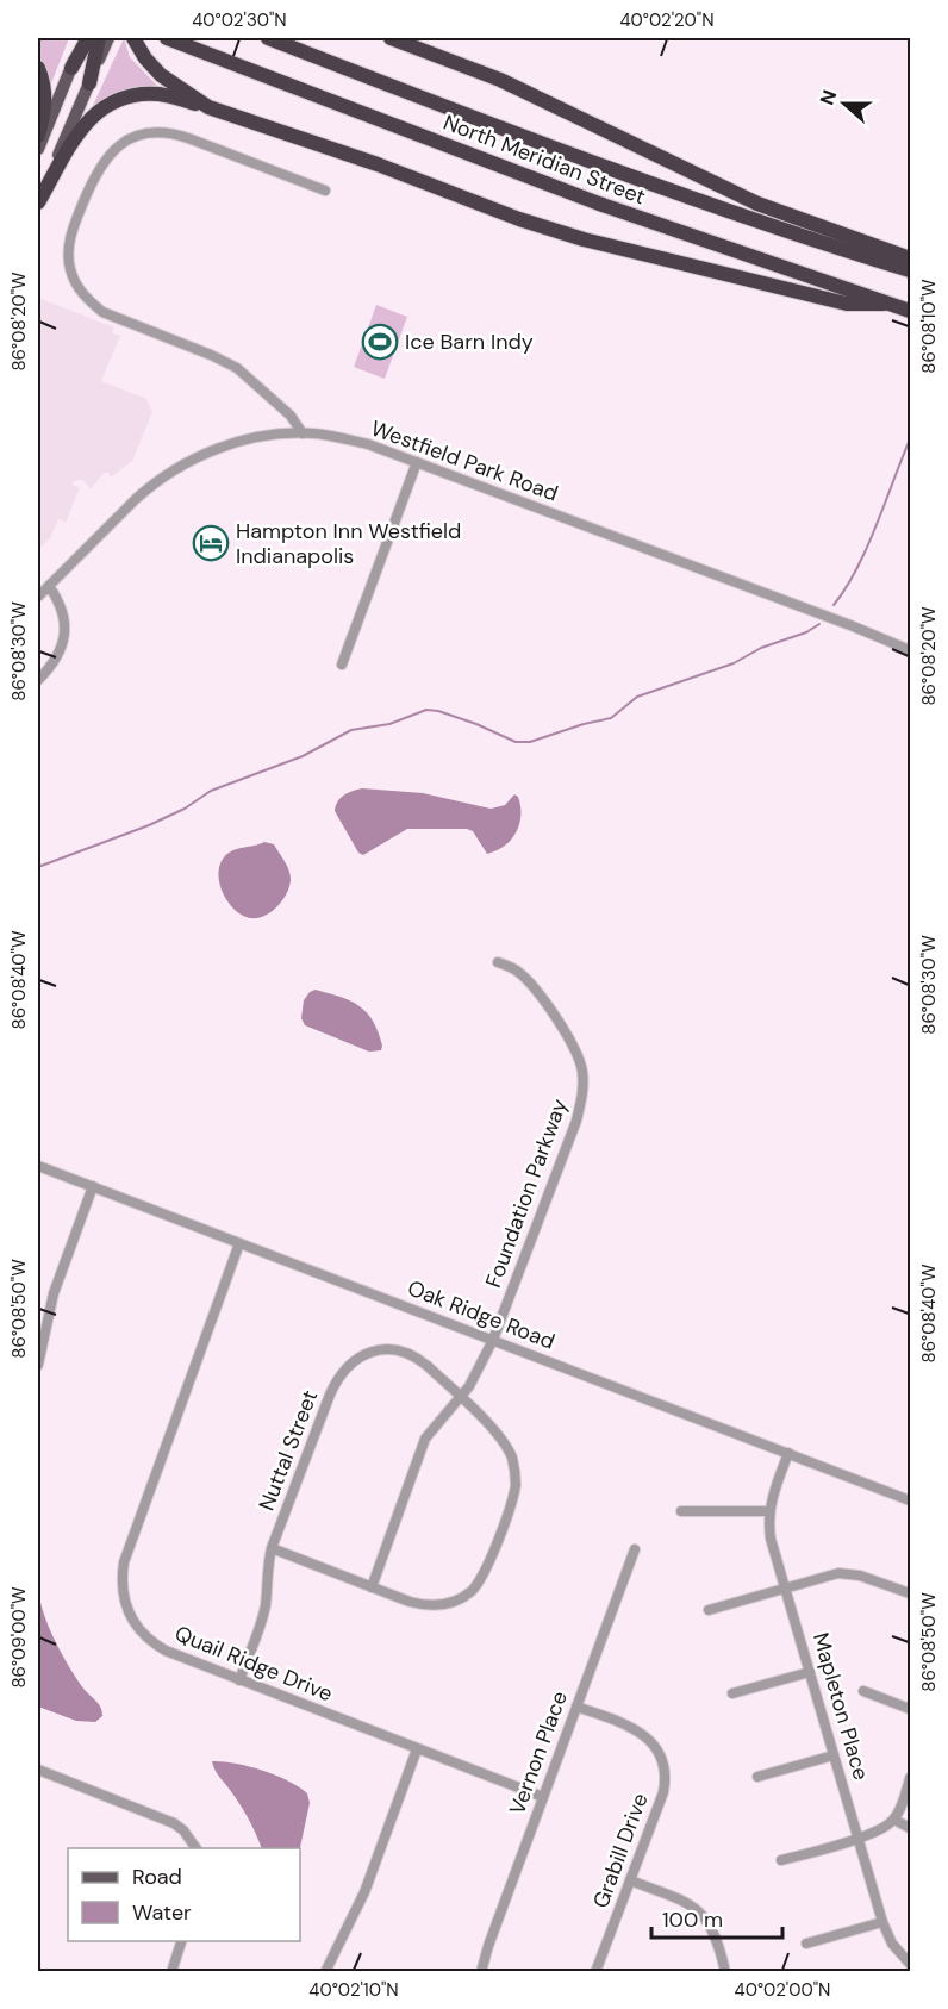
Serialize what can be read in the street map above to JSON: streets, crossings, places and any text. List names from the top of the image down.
{
  "streets": {
    "highway": ["North Meridian Street"],
    "street": [
      "Westfield Park Road",
      "Foundation Parkway",
      "Oak Ridge Road",
      "Nuttal Street",
      "Quail Ridge Drive",
      "Mapleton Place",
      "Vernon Place",
      "Grabill Drive"
    ]
  },
  "crossings": [
    ["Foundation Parkway", "Oak Ridge Road"],
    ["Foundation Parkway", "Nuttal Street"],
    ["Oak Ridge Road", "Quail Ridge Drive"],
    ["Oak Ridge Road", "Mapleton Place"],
    ["Nuttal Street", "Quail Ridge Drive"],
    ["Quail Ridge Drive", "Vernon Place"],
    ["Vernon Place", "Grabill Drive"]
  ],
  "places": {
    "sports": ["Ice Barn Indy"],
    "hotel": ["Hampton Inn Westfield Indianapolis"]
  },
  "legend": ["Road", "Water"],
  "scale_bar": "100 m",
  "north": "left",
  "coordinates": [
    "40°02'30\"N",
    "40°02'20\"N",
    "86°08'20\"W",
    "86°08'10\"W",
    "86°08'30\"W",
    "86°08'40\"W",
    "86°08'50\"W",
    "86°09'00\"W",
    "40°02'10\"N",
    "40°02'00\"N"
  ]
}
